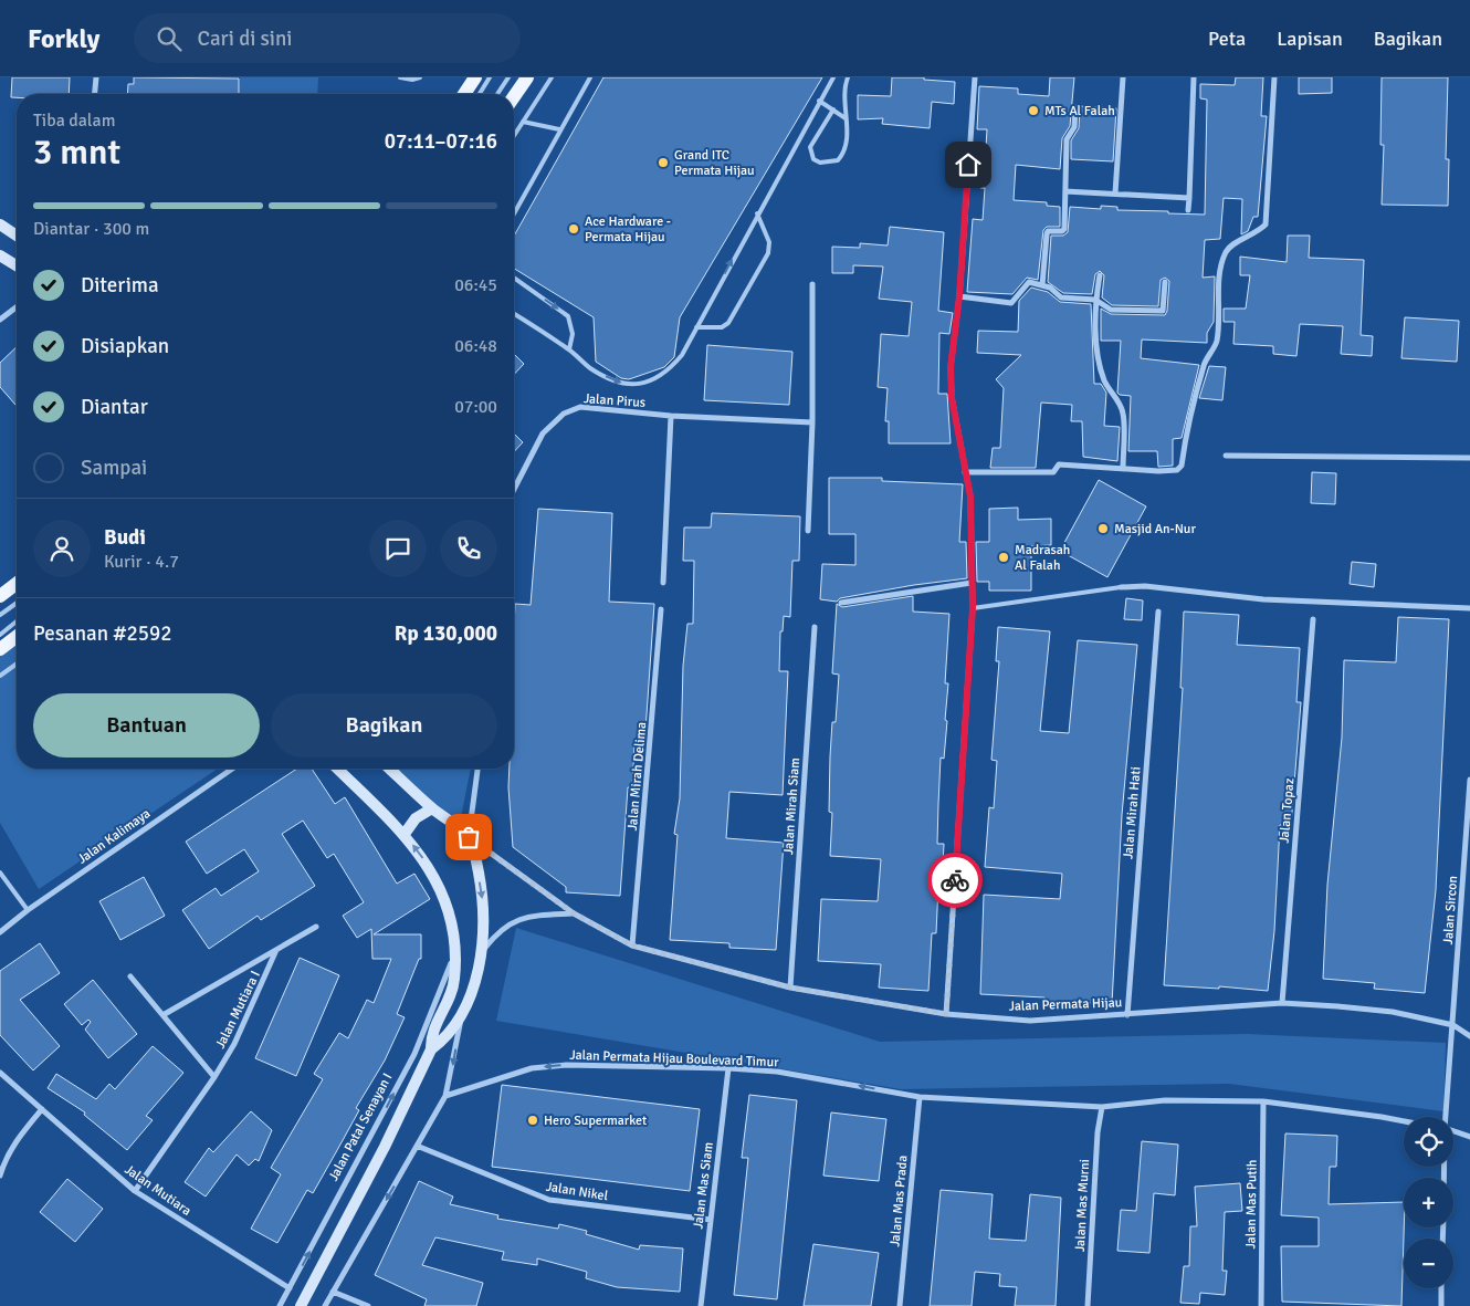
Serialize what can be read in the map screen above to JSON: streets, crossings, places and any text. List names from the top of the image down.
{
  "streets": {
    "main road": ["Jalan Permata Hijau", "Jalan Patal Senayan I"],
    "street": [
      "Jalan Pirus",
      "Jalan Mirah Delima",
      "Jalan Mirah Siam",
      "Jalan Topaz",
      "Jalan Mirah Hati",
      "Jalan Kalimaya",
      "Jalan Sircon",
      "Jalan Mutiara I",
      "Jalan Permata Hijau Boulevard Timur",
      "Jalan Mas Siam",
      "Jalan Mutiara",
      "Jalan Nikel",
      "Jalan Mas Prada",
      "Jalan Mas Putih",
      "Jalan Mas Murni"
    ]
  },
  "crossings": [
    ["Jalan Mirah Delima", "Jalan Permata Hijau"],
    ["Jalan Mirah Siam", "Jalan Permata Hijau"],
    ["Jalan Topaz", "Jalan Permata Hijau"],
    ["Jalan Mirah Hati", "Jalan Permata Hijau"],
    ["Jalan Sircon", "Jalan Permata Hijau"],
    ["Jalan Mutiara I", "Jalan Mutiara"],
    ["Jalan Permata Hijau Boulevard Timur", "Jalan Mas Siam"],
    ["Jalan Permata Hijau Boulevard Timur", "Jalan Mas Prada"],
    ["Jalan Permata Hijau Boulevard Timur", "Jalan Mas Putih"],
    ["Jalan Permata Hijau Boulevard Timur", "Jalan Mas Murni"],
    ["Jalan Patal Senayan I", "Jalan Mutiara"],
    ["Jalan Mas Siam", "Jalan Nikel"]
  ],
  "one_way": ["Jalan Permata Hijau Boulevard Timur"],
  "places": [
    "MTs Al Falah",
    "Grand ITC Permata Hijau",
    "Ace Hardware - Permata Hijau",
    "Masjid An-Nur",
    "Madrasah Al Falah",
    "Hero Supermarket"
  ],
  "page": {
    "header": "Forkly",
    "search": "Cari di sini",
    "nav": ["Peta", "Lapisan", "Bagikan"],
    "heading": ["3 mnt", "Tiba dalam", "07:11–07:16"],
    "panel": [
      "Budi",
      "Kurir · 4.7",
      "Pesanan #2592",
      "Rp 130,000"
    ],
    "bar": "Diantar · 300 m",
    "list": [
      ["Diterima", "06:45"],
      ["Disiapkan", "06:48"],
      ["Diantar", "07:00"],
      "Sampai"
    ],
    "buttons": ["Bantuan", "Bagikan"],
    "map_buttons": ["+", "−"]
  }
}
